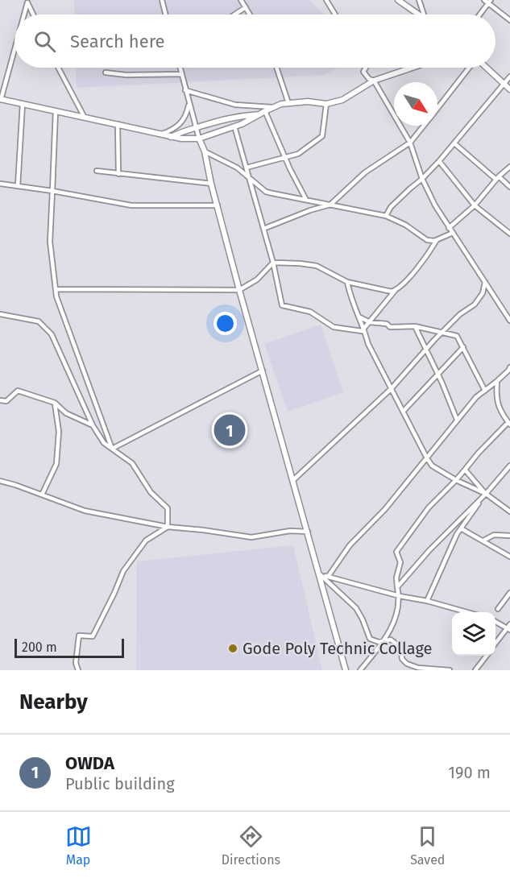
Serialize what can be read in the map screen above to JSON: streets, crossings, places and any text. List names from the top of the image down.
{
  "places": ["Gode Poly Technic Collage"],
  "scale_bar": "200 m",
  "north": "bottom right",
  "page": {
    "search": "Search here",
    "pins": "1",
    "scale": "200 m",
    "heading": "Nearby",
    "list": [
      {
        "mark": "1",
        "name": "OWDA",
        "note": "Public building",
        "value": "190 m"
      }
    ],
    "nav": ["Map", "Directions", "Saved"]
  }
}
